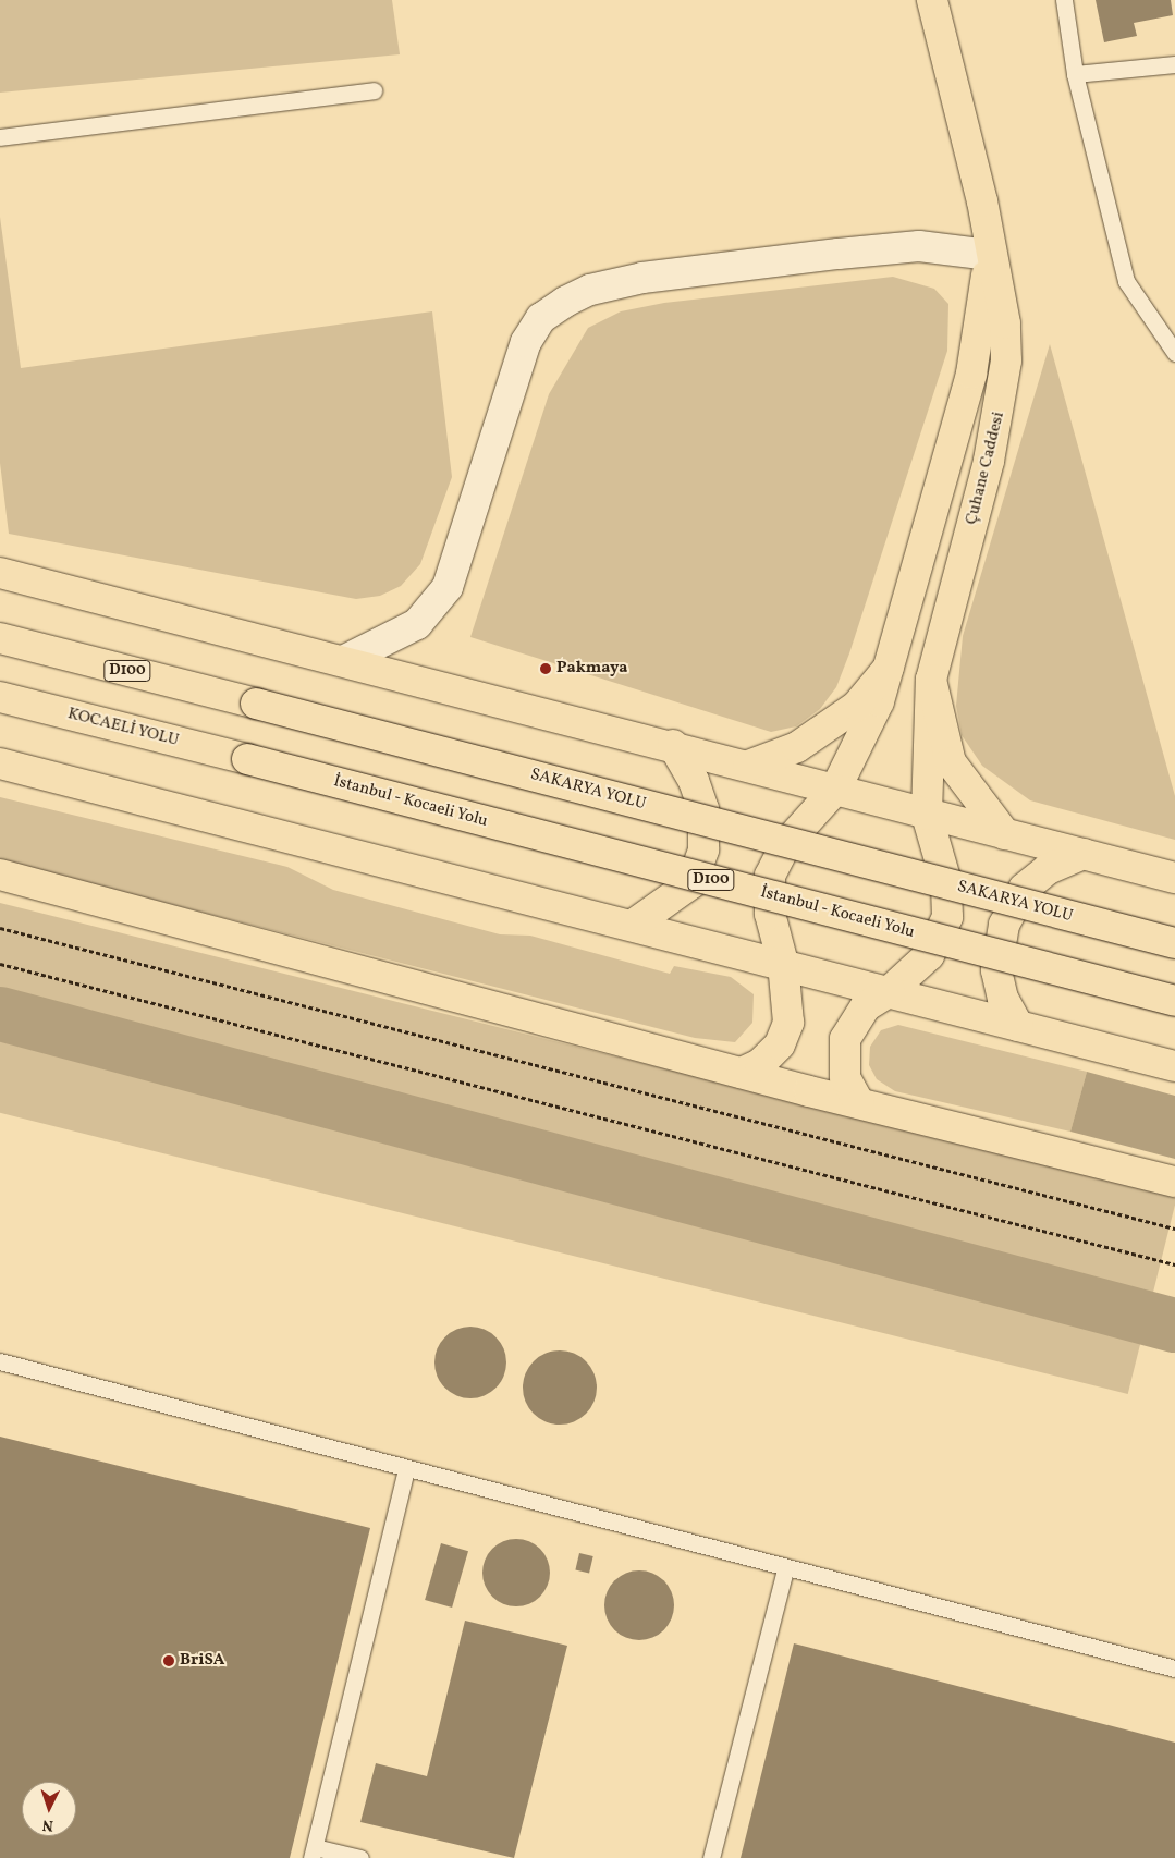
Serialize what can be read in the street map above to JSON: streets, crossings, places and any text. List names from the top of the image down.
{
  "streets": {
    "main road": [
      "Çuhane Caddesi",
      "D100",
      "KOCAELİ YOLU",
      "SAKARYA YOLU",
      "İstanbul - Kocaeli Yolu"
    ]
  },
  "crossings": [
    ["KOCAELİ YOLU", "İstanbul - Kocaeli Yolu"]
  ],
  "places": ["Pakmaya", "BriSA"],
  "north": "bottom"
}
